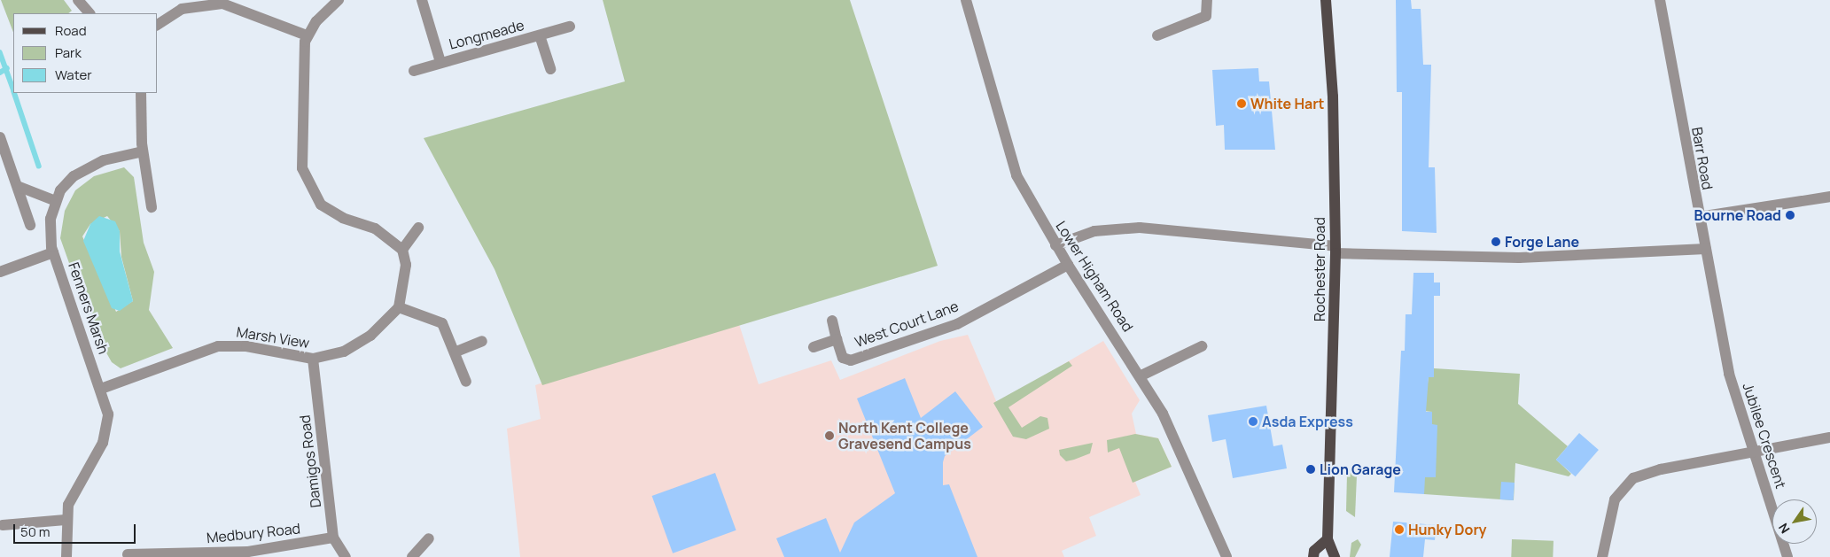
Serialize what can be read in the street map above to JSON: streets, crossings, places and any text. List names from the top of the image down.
{
  "streets": {
    "main road": ["Rochester Road"],
    "street": [
      "Longmeade",
      "Barr Road",
      "Lower Higham Road",
      "Fenners Marsh",
      "West Court Lane",
      "Marsh View",
      "Jubilee Crescent",
      "Damigos Road",
      "Medbury Road"
    ]
  },
  "crossings": [
    ["Barr Road", "Jubilee Crescent"],
    ["Lower Higham Road", "West Court Lane"],
    ["Fenners Marsh", "Marsh View"],
    ["Marsh View", "Damigos Road"],
    ["Damigos Road", "Medbury Road"]
  ],
  "places": [
    "White Hart",
    "Bourne Road",
    "Forge Lane",
    "Asda Express",
    "North Kent College Gravesend Campus",
    "Lion Garage",
    "Hunky Dory"
  ],
  "legend": ["Road", "Park", "Water"],
  "scale_bar": "50 m",
  "north": "bottom left"
}
